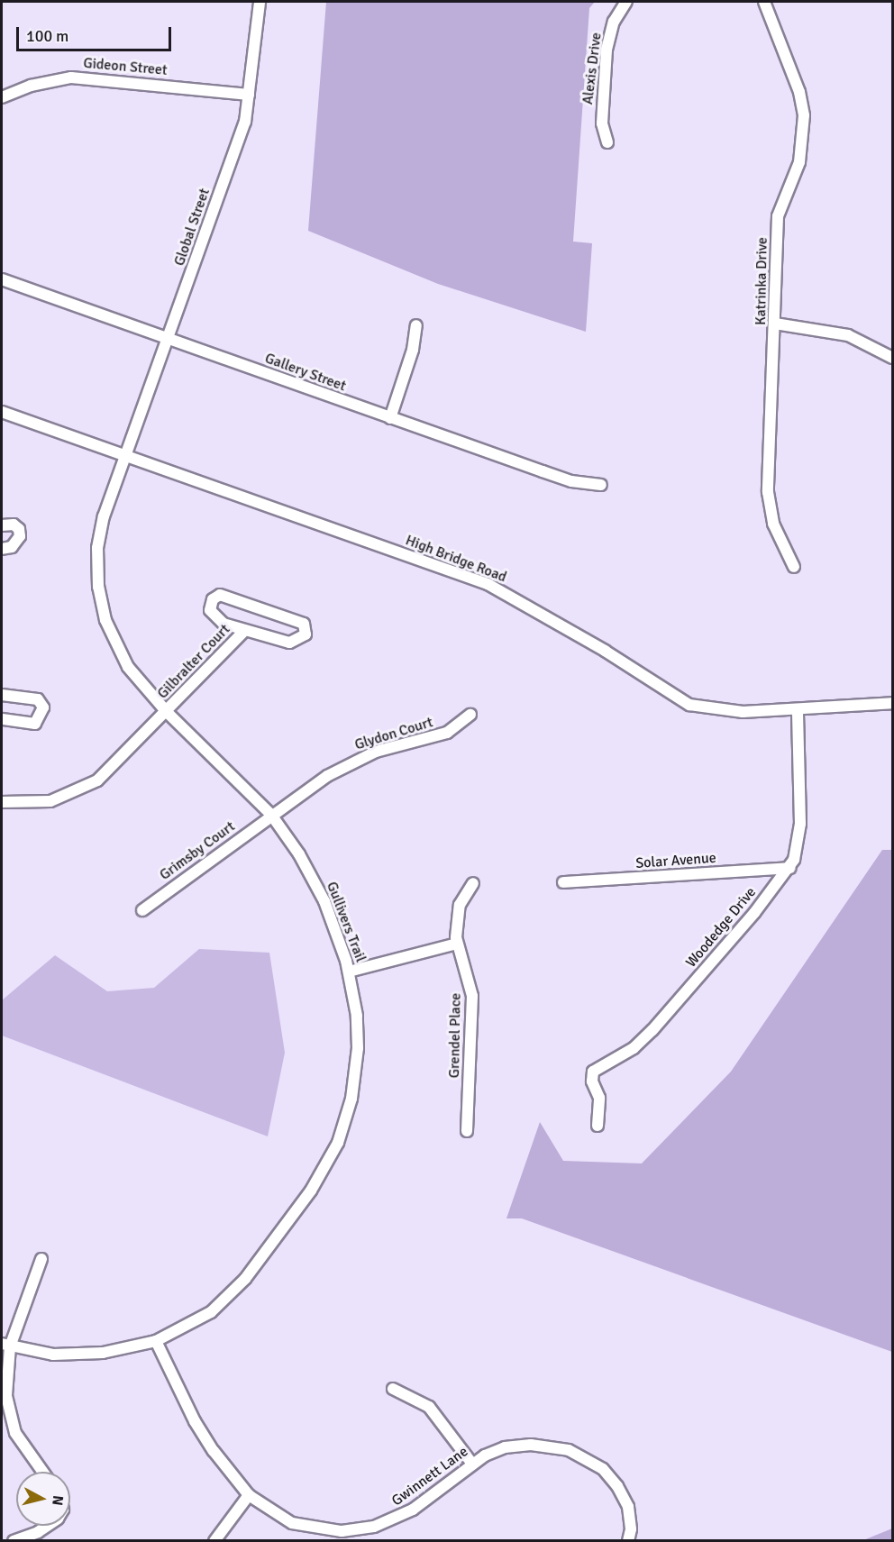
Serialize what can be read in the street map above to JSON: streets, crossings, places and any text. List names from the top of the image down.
{
  "streets": {
    "street": [
      "Gideon Street",
      "Alexis Drive",
      "Global Street",
      "Katrinka Drive",
      "Gallery Street",
      "High Bridge Road",
      "Gilbralter Court",
      "Glydon Court",
      "Grimsby Court",
      "Solar Avenue",
      "Gullivers Trail",
      "Woodedge Drive",
      "Grendel Place",
      "Gwinnett Lane"
    ]
  },
  "crossings": [
    ["Gideon Street", "Global Street"],
    ["Global Street", "Gallery Street"],
    ["Global Street", "High Bridge Road"],
    ["Global Street", "Gullivers Trail"],
    ["High Bridge Road", "Gullivers Trail"],
    ["High Bridge Road", "Woodedge Drive"],
    ["Gilbralter Court", "Gullivers Trail"],
    ["Glydon Court", "Grimsby Court"],
    ["Glydon Court", "Gullivers Trail"],
    ["Grimsby Court", "Gullivers Trail"],
    ["Solar Avenue", "Woodedge Drive"],
    ["Gullivers Trail", "Gwinnett Lane"]
  ],
  "scale_bar": "100 m",
  "north": "right"
}
